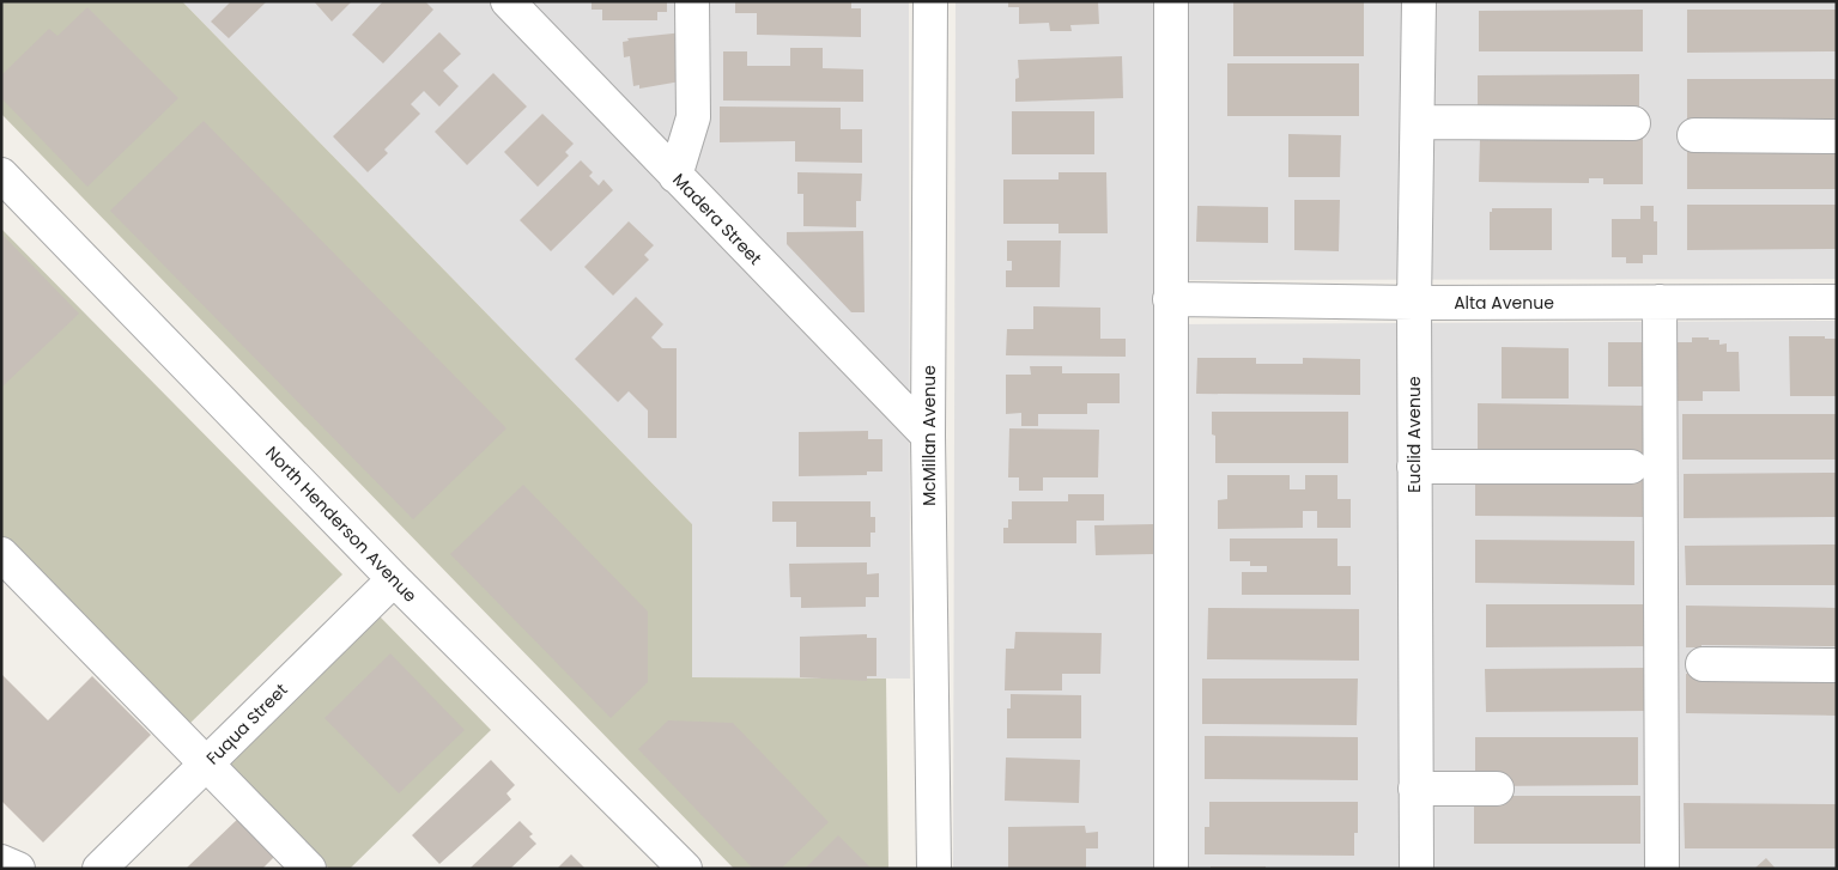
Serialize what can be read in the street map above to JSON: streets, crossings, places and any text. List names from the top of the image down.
{
  "streets": {
    "street": [
      "Madera Street",
      "Alta Avenue",
      "Euclid Avenue",
      "McMillan Avenue",
      "North Henderson Avenue",
      "Fuqua Street"
    ]
  },
  "crossings": [
    ["Madera Street", "McMillan Avenue"],
    ["Alta Avenue", "Euclid Avenue"],
    ["North Henderson Avenue", "Fuqua Street"]
  ]
}
